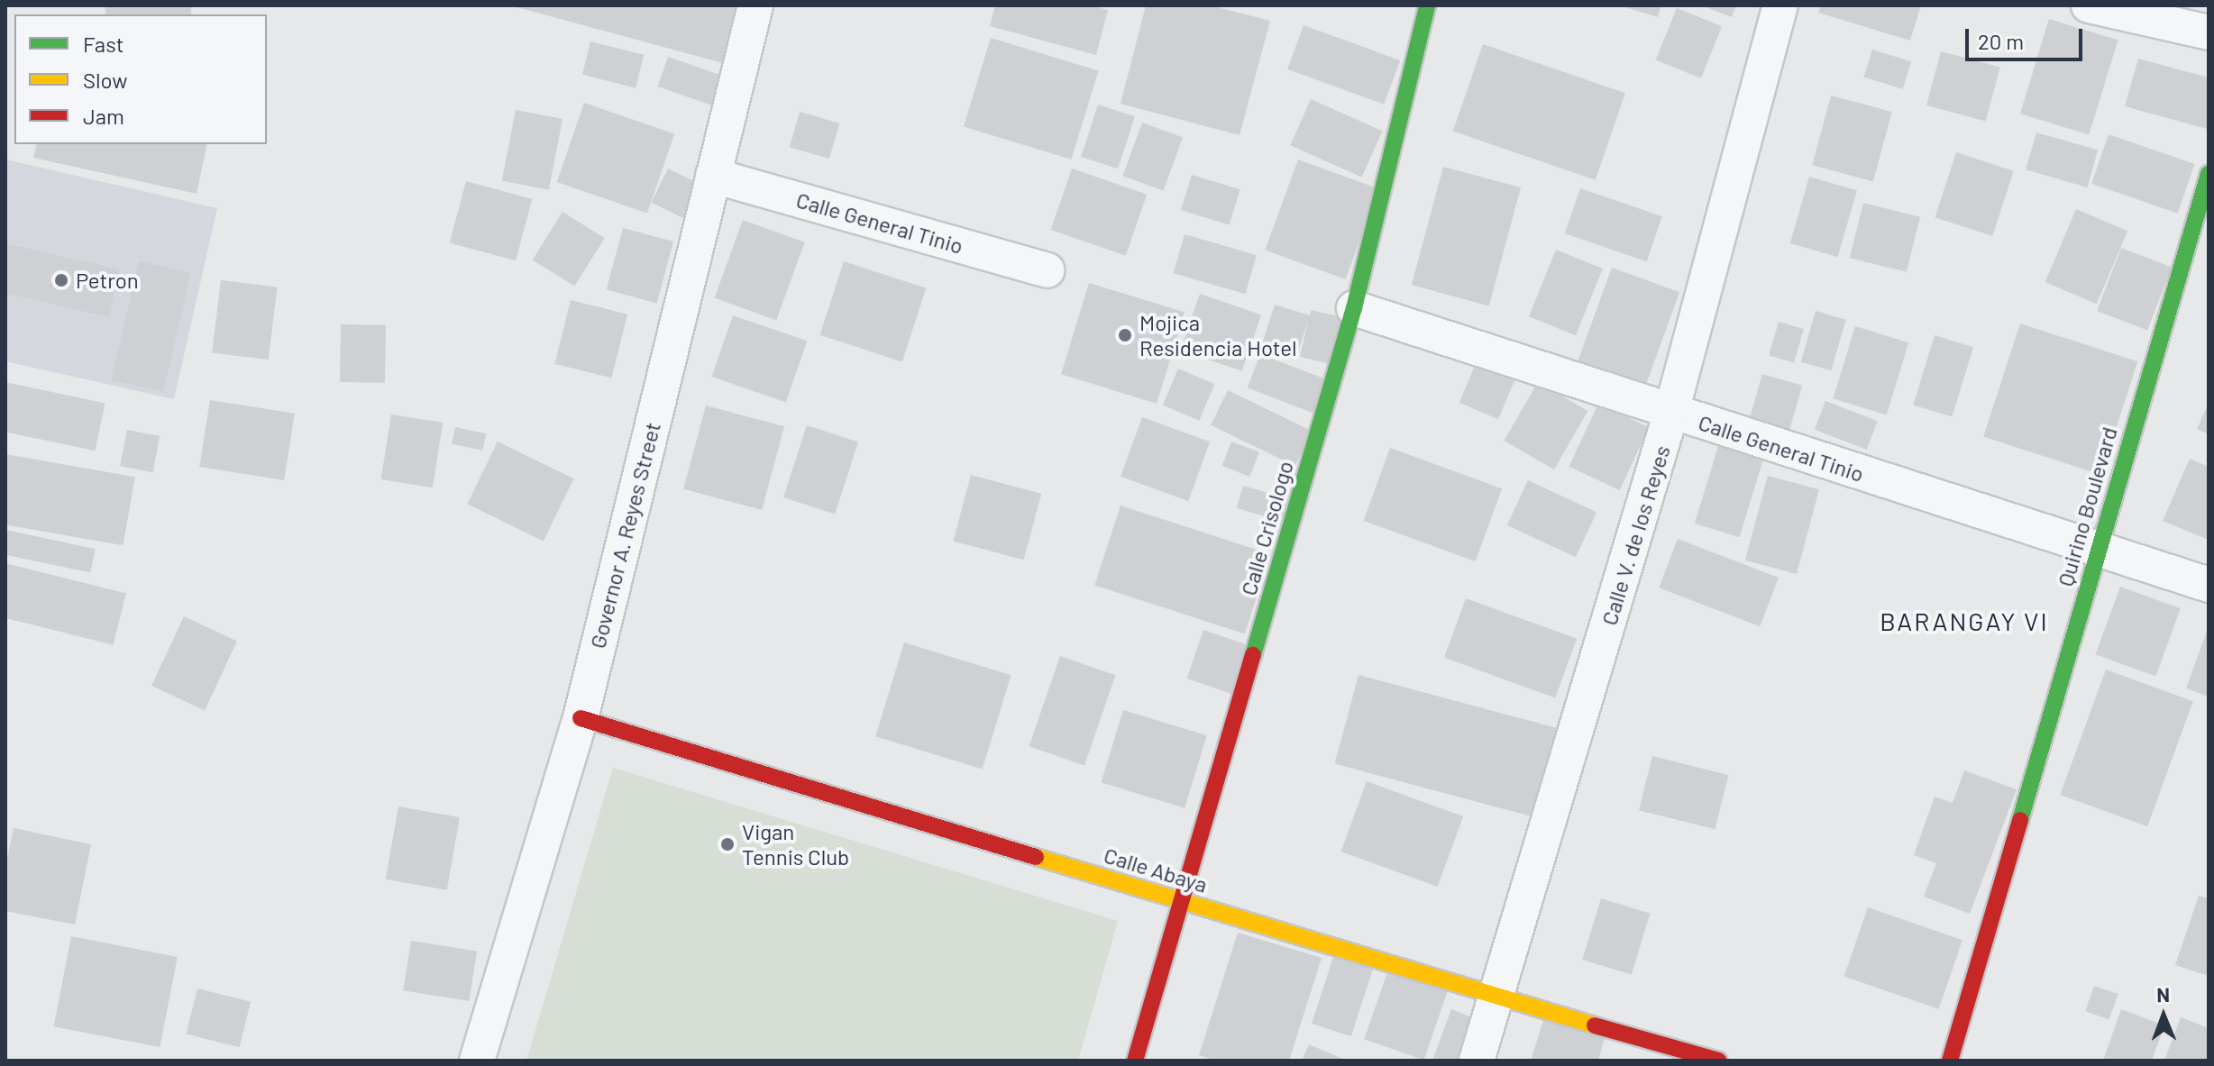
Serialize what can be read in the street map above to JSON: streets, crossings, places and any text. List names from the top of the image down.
{
  "streets": {
    "street": [
      "Calle General Tinio",
      "Quirino Boulevard",
      "Calle Crisologo",
      "Governor A. Reyes Street",
      "Calle V. de los Reyes",
      "Calle Abaya"
    ]
  },
  "crossings": [
    ["Calle General Tinio", "Quirino Boulevard"],
    ["Calle General Tinio", "Calle Crisologo"],
    ["Calle General Tinio", "Governor A. Reyes Street"],
    ["Calle General Tinio", "Calle V. de los Reyes"],
    ["Calle Crisologo", "Calle Abaya"],
    ["Governor A. Reyes Street", "Calle Abaya"],
    ["Calle V. de los Reyes", "Calle Abaya"]
  ],
  "districts": ["BARANGAY VI"],
  "places": ["Petron", "Mojica Residencia Hotel", "Vigan Tennis Club"],
  "legend": ["Fast", "Slow", "Jam"],
  "scale_bar": "20 m",
  "north": "top"
}
